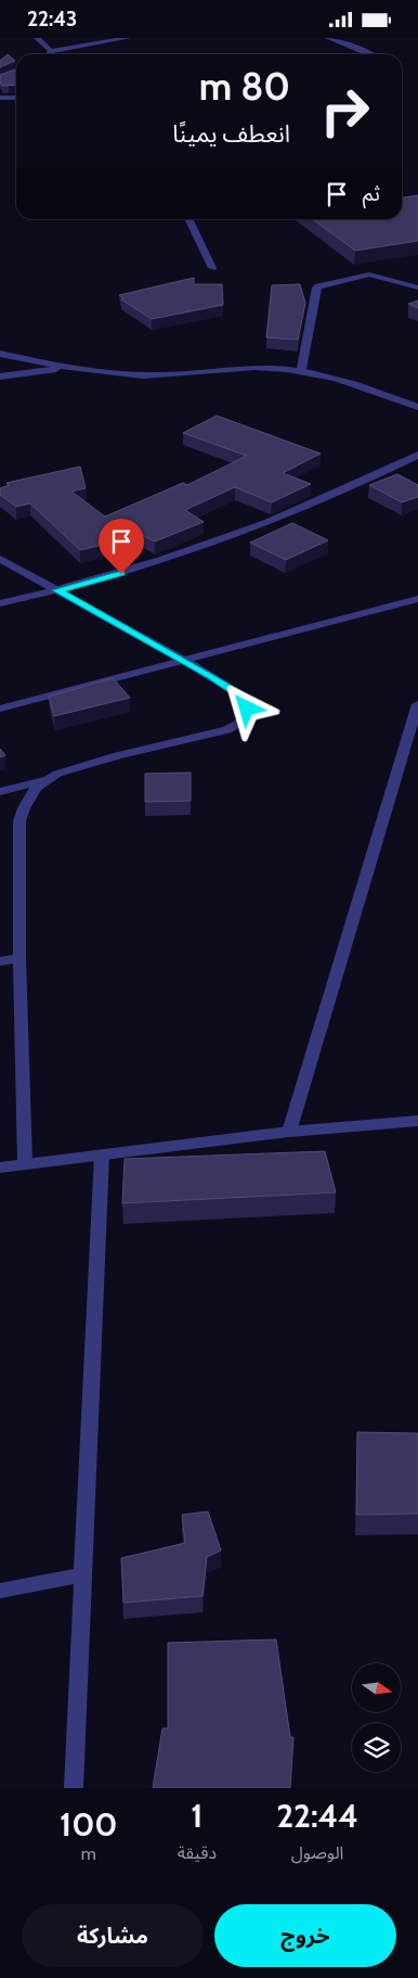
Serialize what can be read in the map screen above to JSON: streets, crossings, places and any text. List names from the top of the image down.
{
  "north": "right",
  "page": {
    "status": "22:43",
    "turn": ["80 m", "انعطف يمينًا"],
    "then": "ثم",
    "eta": [
      "22:44",
      "الوصول",
      "1",
      "دقيقة",
      "100",
      "m"
    ],
    "buttons": ["خروج", "مشاركة"]
  }
}
